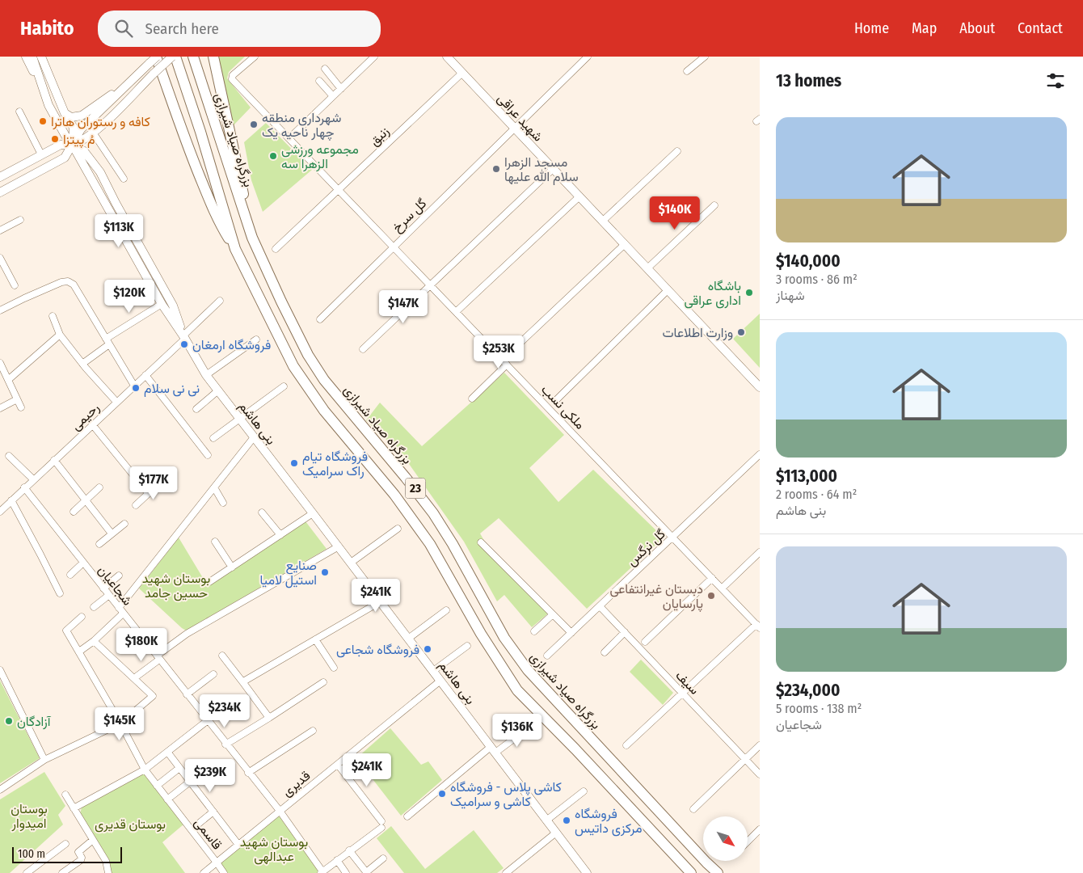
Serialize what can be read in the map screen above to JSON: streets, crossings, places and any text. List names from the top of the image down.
{
  "streets": {
    "highway": ["بزرگراه صیاد شیرازی", "23"],
    "main road": ["شهید عراقی", "بنی هاشم"],
    "street": [
      "زنبق",
      "گل سرخ",
      "ملکی نسب",
      "رحیمی",
      "گل نرگس",
      "شجاعیان",
      "سیف",
      "قدیری",
      "قاسمی"
    ]
  },
  "crossings": [
    ["شهید عراقی", "زنبق"],
    ["شهید عراقی", "گل سرخ"],
    ["زنبق", "ملکی نسب"],
    ["گل سرخ", "ملکی نسب"],
    ["ملکی نسب", "گل نرگس"],
    ["رحیمی", "بنی هاشم"],
    ["رحیمی", "شجاعیان"],
    ["بنی هاشم", "قدیری"],
    ["گل نرگس", "سیف"],
    ["شجاعیان", "قدیری"],
    ["قدیری", "قاسمی"]
  ],
  "parks": [
    "بوستان شهید حسین جامد",
    "بوستان امیدوار",
    "بوستان قدیری",
    "بوستان شهید عبدالهی"
  ],
  "places": [
    "کافه و رستوران هاترا",
    "شهرداری منطقه چهار ناحیه یک",
    "مُ پیتزا",
    "مجموعه ورزشی الزهرا سه",
    "مسجد الزهرا سلام الله علیها",
    "باشگاه اداری عراقی",
    "وزارت اطلاعات",
    "فروشگاه ارمغان",
    "نی نی سلام",
    "فروشگاه تیام راک سرامیک",
    "صنایع استیل لامیا",
    "دبستان غیرانتفاعی پارسایان",
    "فروشگاه شجاعی",
    "آزادگان",
    "کاشی پلاس - فروشگاه کاشی و سرامیک",
    "فروشگاه مرکزی داتیس"
  ],
  "scale_bar": "100 m",
  "north": "bottom right",
  "page": {
    "header": "Habito",
    "search": "Search here",
    "nav": [
      "Home",
      "Map",
      "About",
      "Contact"
    ],
    "heading": "13 homes",
    "list": [
      {
        "name": "$140,000",
        "note": "3 rooms · 86 m² · شهناز"
      },
      {
        "name": "$113,000",
        "note": "2 rooms · 64 m² · بنی هاشم"
      },
      {
        "name": "$234,000",
        "note": "5 rooms · 138 m² · شجاعیان"
      }
    ],
    "price": [
      "$140K",
      "$113K",
      "$120K",
      "$147K",
      "$253K",
      "$177K",
      "$241K",
      "$180K",
      "$234K",
      "$145K",
      "$136K",
      "$241K",
      "$239K"
    ],
    "scale": "100 m"
  }
}
